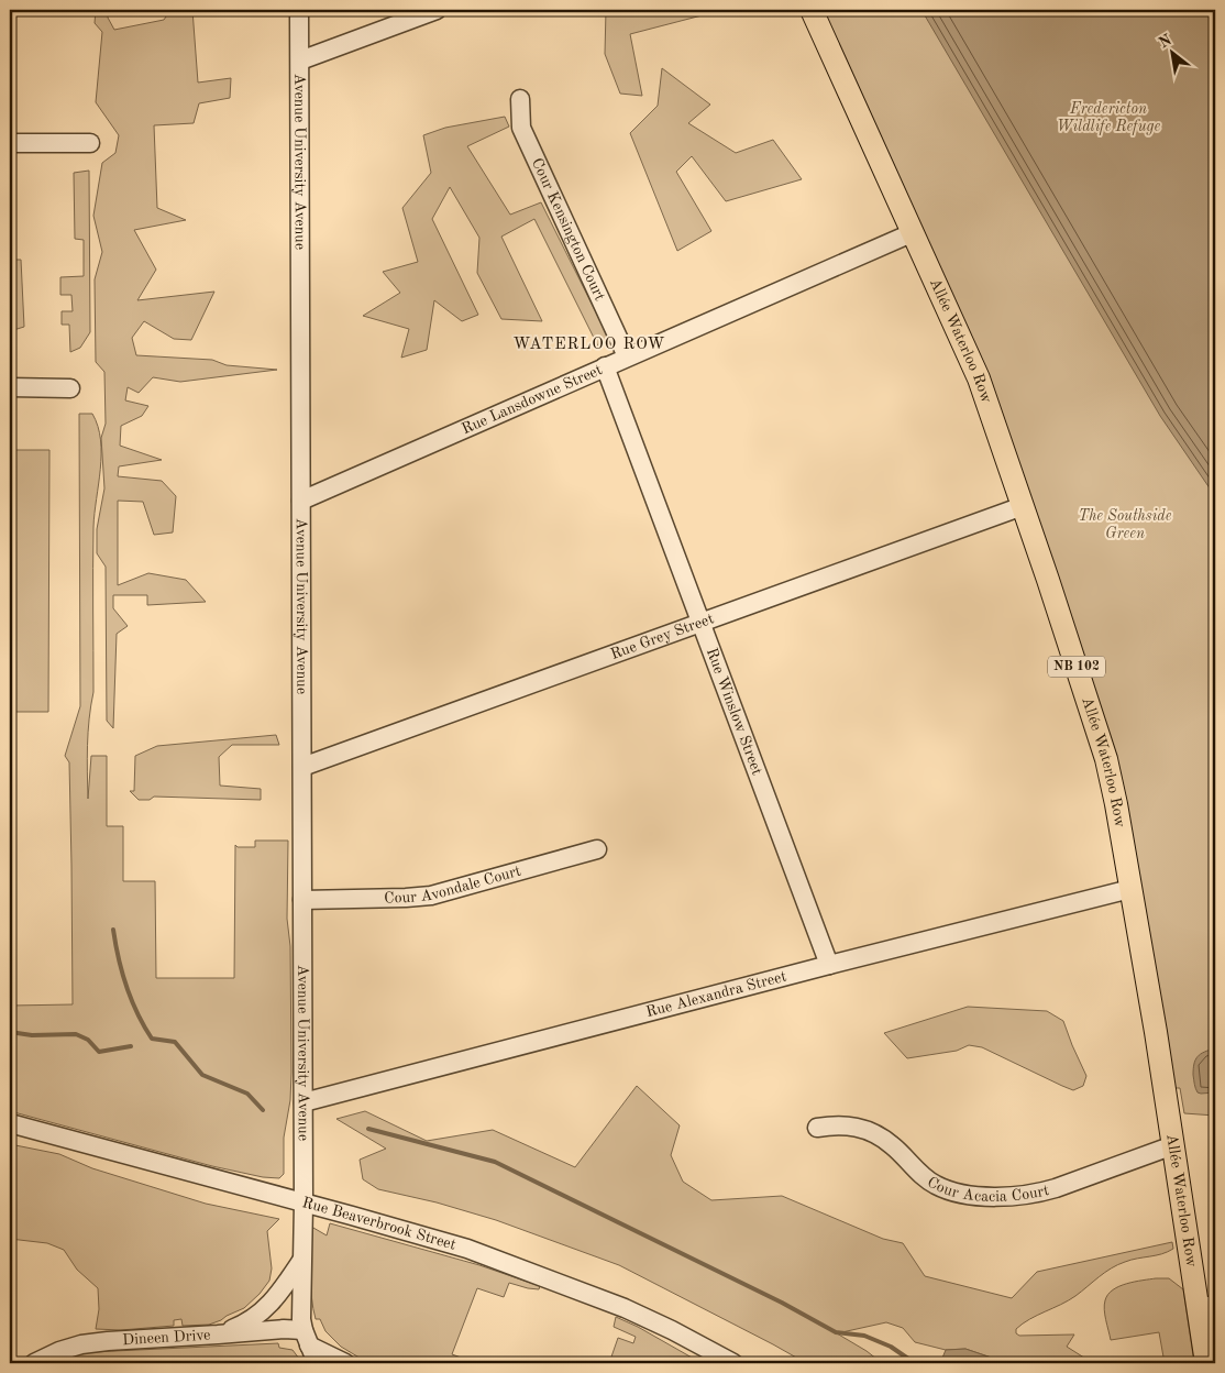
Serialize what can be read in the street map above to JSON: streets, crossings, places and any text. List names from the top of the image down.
{
  "streets": {
    "main road": ["Allée Waterloo Row", "NB 102"],
    "street": [
      "Avenue University Avenue",
      "Cour Kensington Court",
      "Rue Lansdowne Street",
      "Rue Grey Street",
      "Rue Winslow Street",
      "Cour Avondale Court",
      "Rue Alexandra Street",
      "Cour Acacia Court",
      "Rue Beaverbrook Street",
      "Dineen Drive"
    ]
  },
  "crossings": [
    ["Avenue University Avenue", "Rue Lansdowne Street"],
    ["Avenue University Avenue", "Rue Grey Street"],
    ["Avenue University Avenue", "Cour Avondale Court"],
    ["Avenue University Avenue", "Rue Alexandra Street"],
    ["Avenue University Avenue", "Rue Beaverbrook Street"],
    ["Avenue University Avenue", "Dineen Drive"],
    ["Cour Kensington Court", "Rue Lansdowne Street"],
    ["Allée Waterloo Row", "Rue Lansdowne Street"],
    ["Allée Waterloo Row", "Rue Grey Street"],
    ["Allée Waterloo Row", "Rue Alexandra Street"],
    ["Allée Waterloo Row", "Cour Acacia Court"],
    ["Rue Lansdowne Street", "Rue Winslow Street"],
    ["Rue Grey Street", "Rue Winslow Street"],
    ["Rue Winslow Street", "Rue Alexandra Street"]
  ],
  "districts": ["WATERLOO ROW"],
  "parks": ["Fredericton Wildlife Refuge", "The Southside Green"],
  "north": "top left"
}
